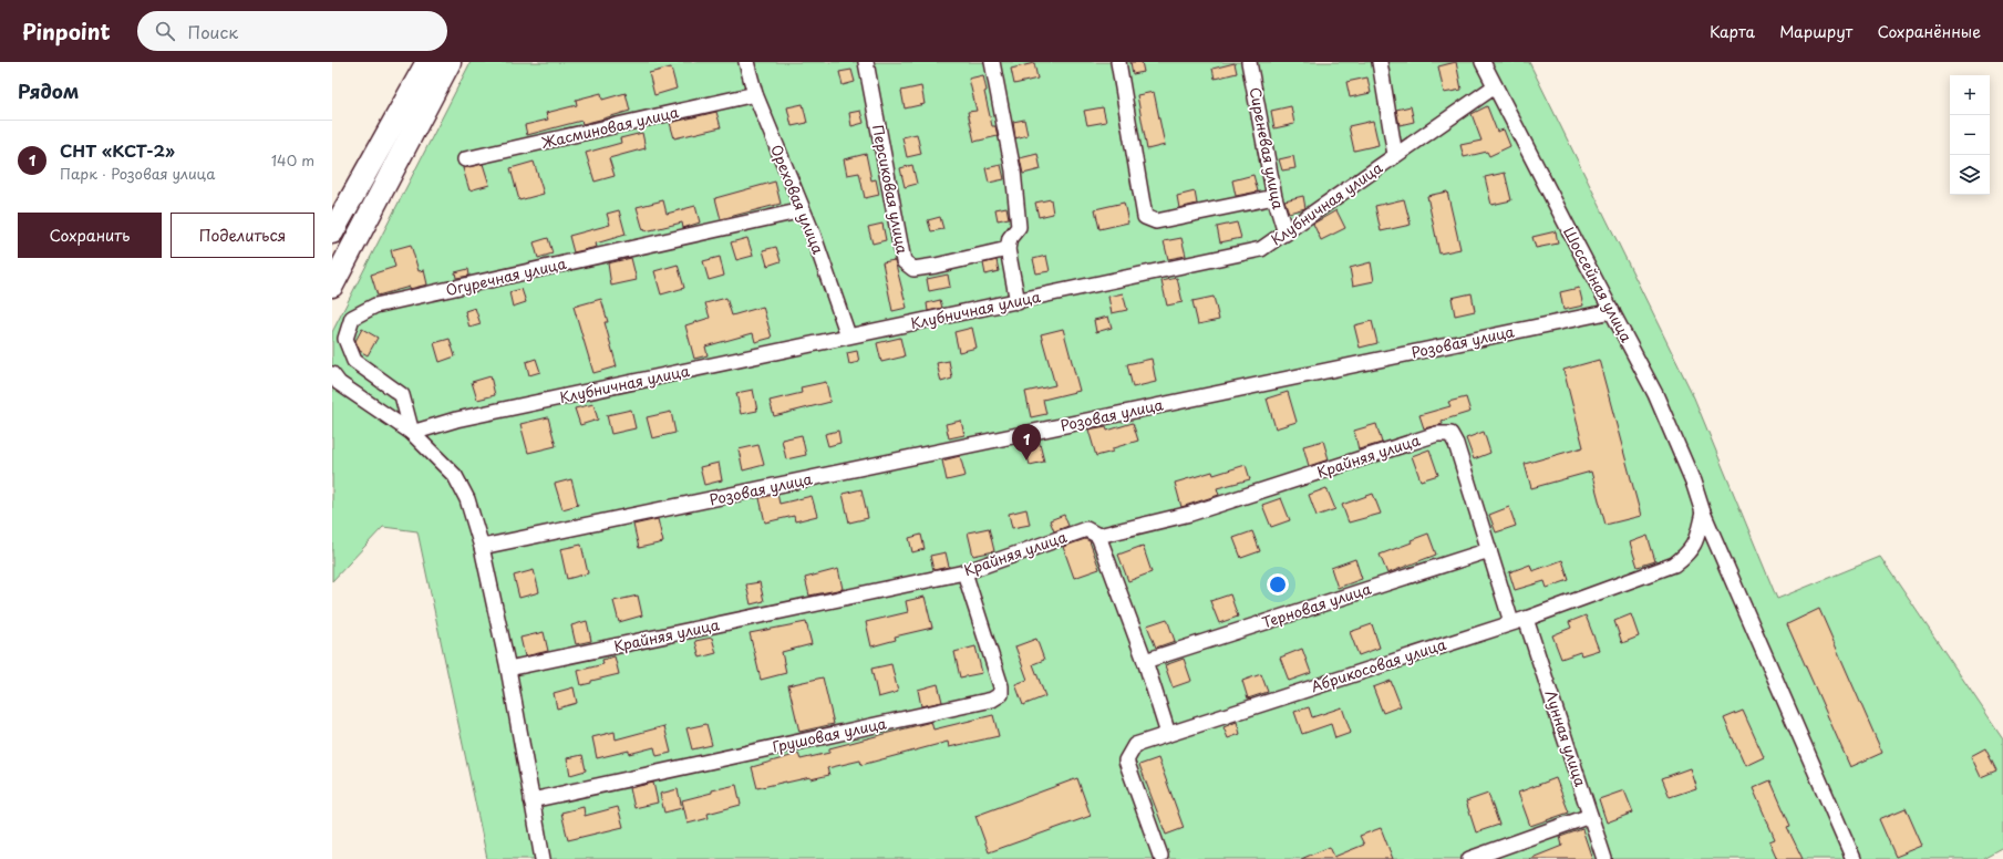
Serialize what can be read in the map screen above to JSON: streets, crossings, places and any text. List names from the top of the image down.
{
  "streets": {
    "street": [
      "Жасминовая улица",
      "Сиреневая улица",
      "Персиковая улица",
      "Ореховая улица",
      "Клубничная улица",
      "Огуречная улица",
      "Шоссейная улица",
      "Розовая улица",
      "Крайняя улица",
      "Терновая улица",
      "Абрикосовая улица",
      "Грушовая улица",
      "Лунная улица"
    ]
  },
  "crossings": [
    ["Жасминовая улица", "Ореховая улица"],
    ["Сиреневая улица", "Клубничная улица"],
    ["Ореховая улица", "Клубничная улица"],
    ["Ореховая улица", "Огуречная улица"],
    ["Клубничная улица", "Огуречная улица"],
    ["Клубничная улица", "Шоссейная улица"],
    ["Шоссейная улица", "Розовая улица"],
    ["Шоссейная улица", "Абрикосовая улица"],
    ["Крайняя улица", "Терновая улица"],
    ["Крайняя улица", "Грушовая улица"],
    ["Абрикосовая улица", "Лунная улица"]
  ],
  "page": {
    "header": "Pinpoint",
    "search": "Поиск",
    "nav": ["Карта", "Маршрут", "Сохранённые"],
    "heading": "Рядом",
    "map_buttons": ["+", "−"],
    "list": [
      {
        "mark": "1",
        "name": "СНТ «КСТ-2»",
        "note": "Парк · Розовая улица",
        "value": "140 m"
      }
    ],
    "buttons": ["Сохранить", "Поделиться"],
    "pins": "1"
  }
}
